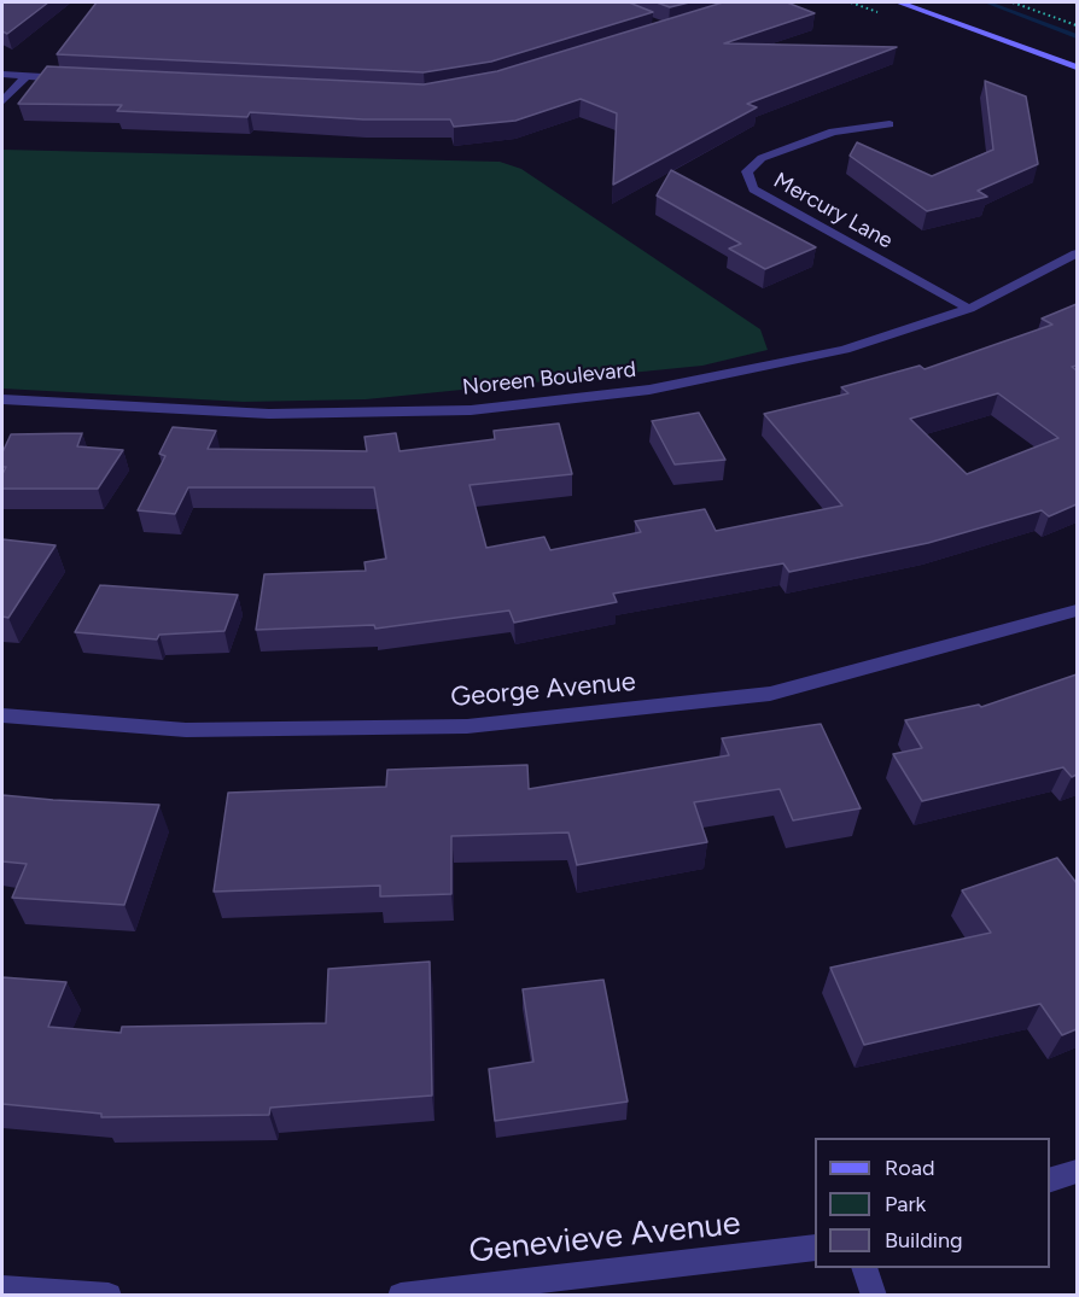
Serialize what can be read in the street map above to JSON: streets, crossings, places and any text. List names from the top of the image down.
{
  "streets": {
    "street": [
      "Mercury Lane",
      "Noreen Boulevard",
      "George Avenue",
      "Genevieve Avenue"
    ]
  },
  "crossings": [
    ["Mercury Lane", "Noreen Boulevard"]
  ],
  "legend": ["Road", "Park", "Building"]
}
